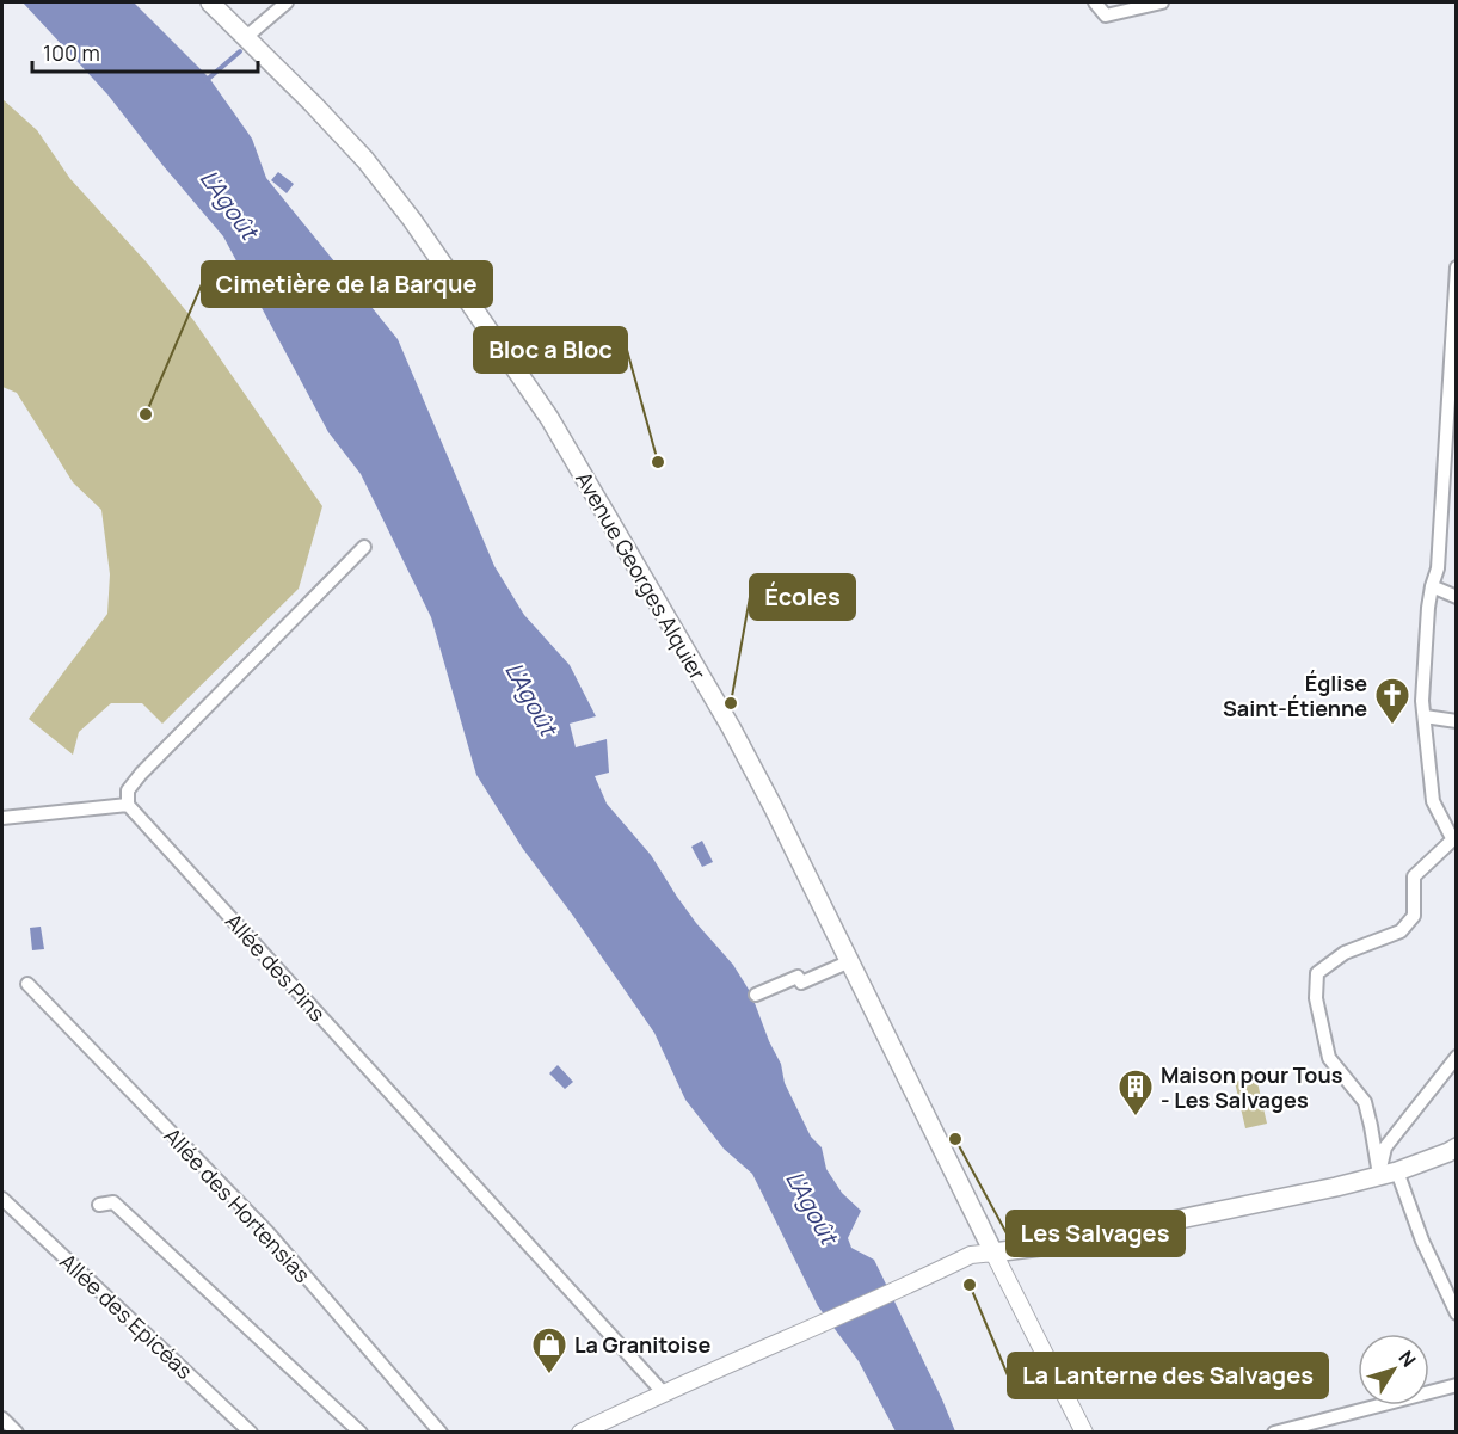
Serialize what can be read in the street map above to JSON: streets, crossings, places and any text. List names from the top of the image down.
{
  "streets": {
    "main road": ["Avenue Georges Alquier"],
    "street": ["Allée des Pins", "Allée des Hortensias", "Allée des Epicéas"]
  },
  "water": ["L'Agoût"],
  "places": {
    "other": [
      "Cimetière de la Barque",
      "Bloc a Bloc",
      "Écoles",
      "Les Salvages",
      "La Lanterne des Salvages"
    ],
    "church": ["Église Saint-Étienne"],
    "building": ["Maison pour Tous - Les Salvages"],
    "shop": ["La Granitoise"]
  },
  "scale_bar": "100 m",
  "north": "top right"
}
